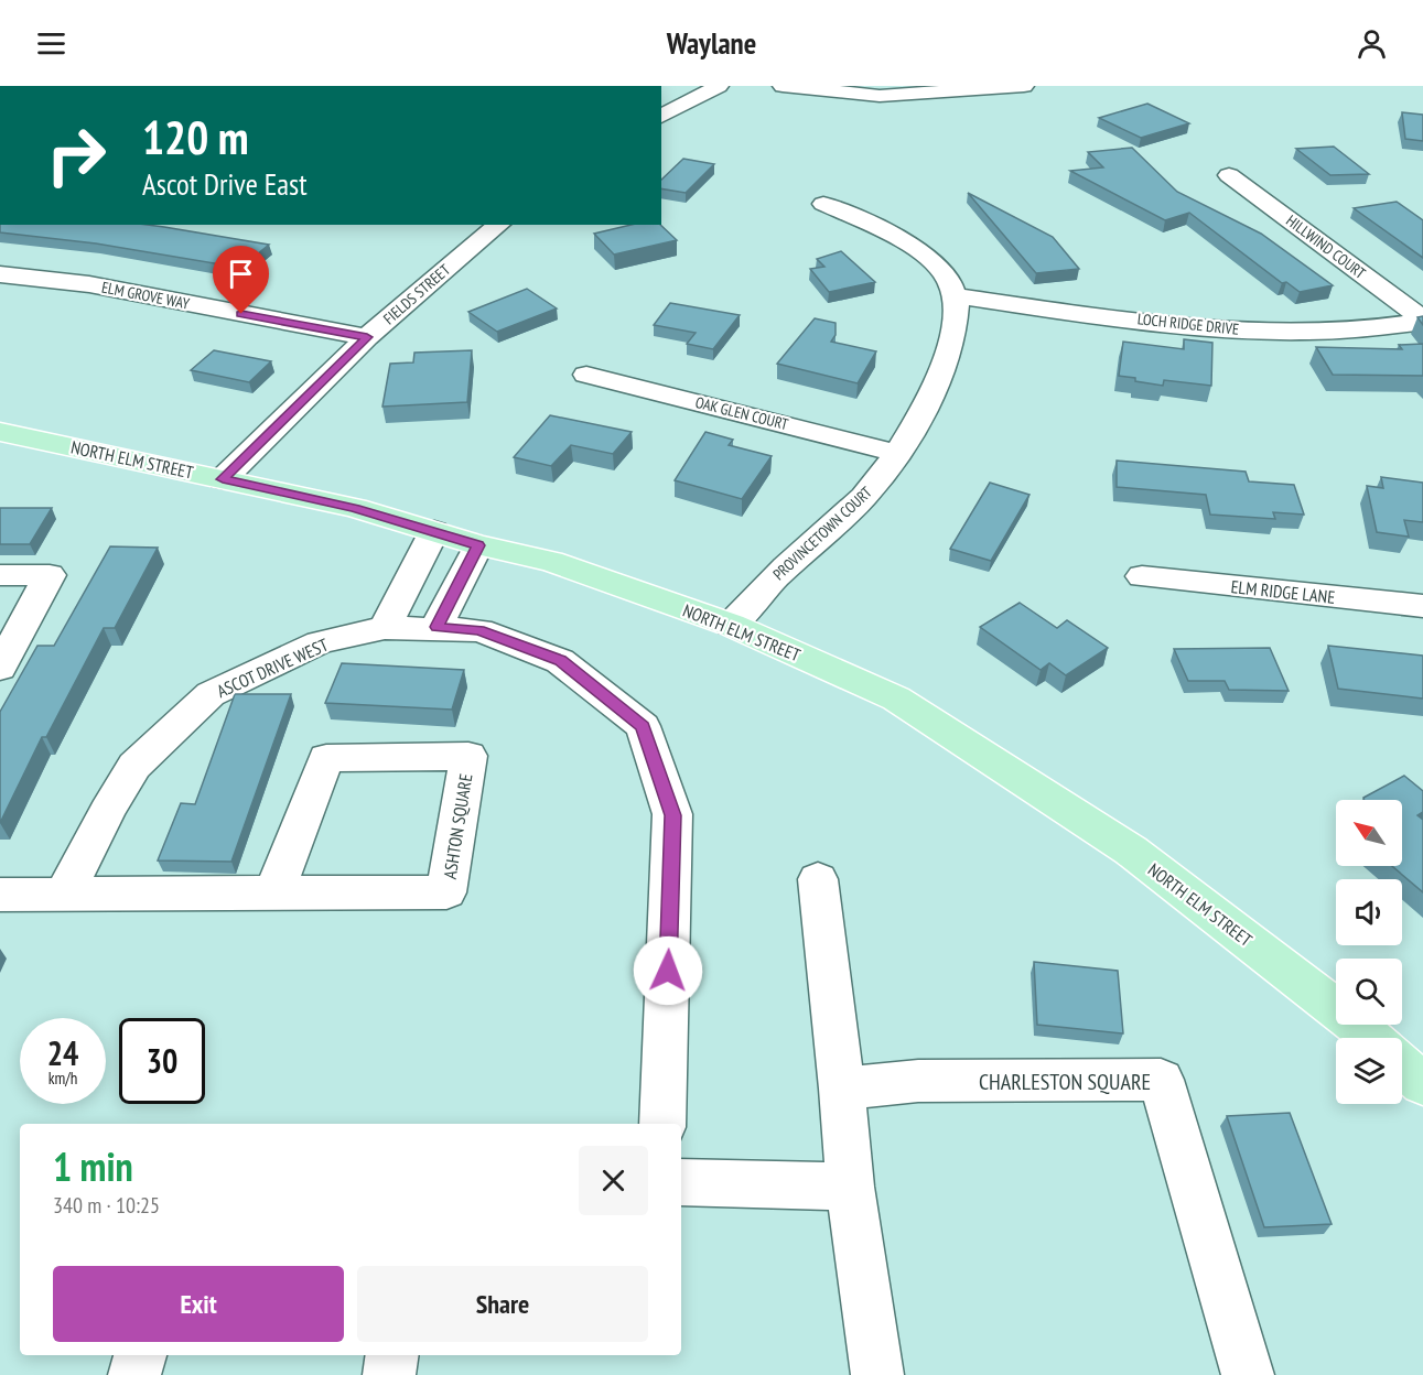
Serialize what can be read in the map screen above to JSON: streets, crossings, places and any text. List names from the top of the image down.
{
  "streets": {
    "main road": ["NORTH ELM STREET"],
    "street": [
      "HILLWIND COURT",
      "FIELDS STREET",
      "ELM GROVE WAY",
      "LOCH RIDGE DRIVE",
      "OAK GLEN COURT",
      "PROVINCETOWN COURT",
      "ELM RIDGE LANE",
      "ASCOT DRIVE WEST",
      "ASHTON SQUARE",
      "CHARLESTON SQUARE"
    ]
  },
  "crossings": [
    ["HILLWIND COURT", "LOCH RIDGE DRIVE"],
    ["FIELDS STREET", "ELM GROVE WAY"],
    ["FIELDS STREET", "NORTH ELM STREET"],
    ["LOCH RIDGE DRIVE", "PROVINCETOWN COURT"],
    ["OAK GLEN COURT", "PROVINCETOWN COURT"],
    ["NORTH ELM STREET", "PROVINCETOWN COURT"],
    ["ASCOT DRIVE WEST", "ASHTON SQUARE"]
  ],
  "north": "top left",
  "page": {
    "header": "Waylane",
    "turn": ["120 m", "Ascot Drive East"],
    "speed": "24 km/h",
    "limit": "30",
    "heading": ["1 min", "340 m · 10:25"],
    "buttons": ["Exit", "Share"]
  }
}
